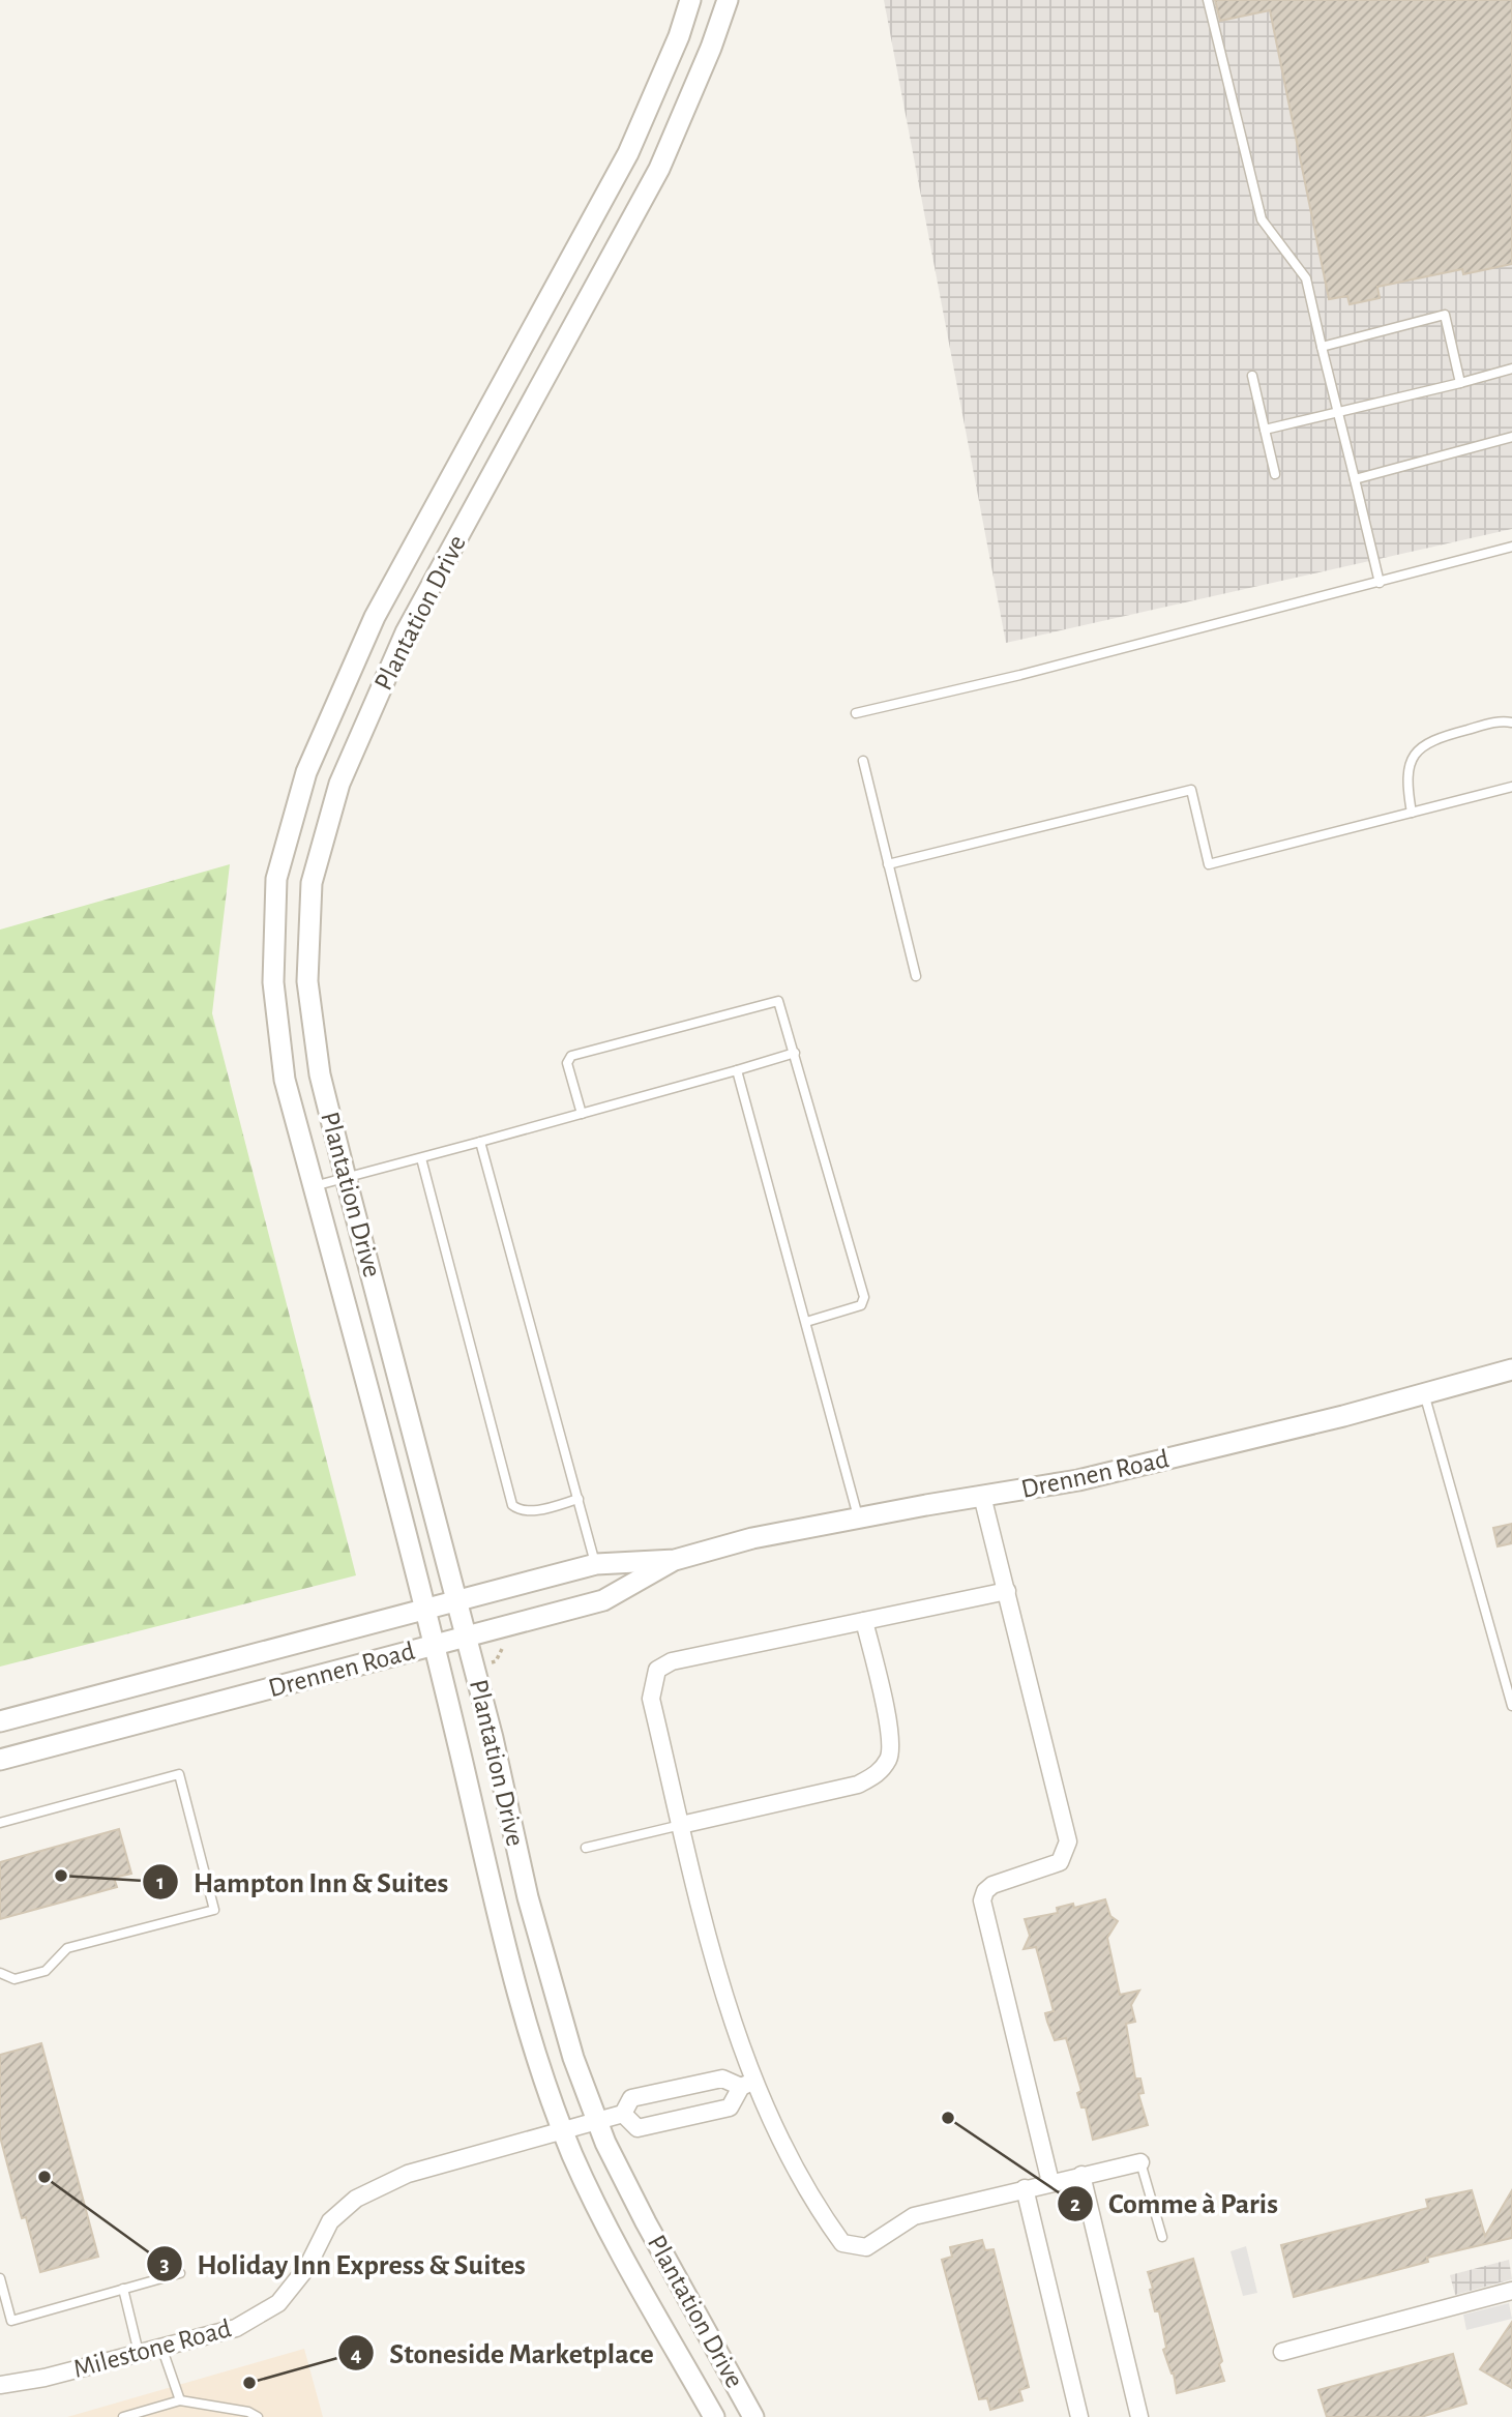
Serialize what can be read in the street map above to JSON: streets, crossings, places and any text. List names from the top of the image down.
{
  "streets": {
    "street": ["Plantation Drive", "Drennen Road", "Milestone Road"]
  },
  "crossings": [
    ["Plantation Drive", "Drennen Road"],
    ["Plantation Drive", "Milestone Road"]
  ],
  "places": [
    "Hampton Inn & Suites",
    "Comme à Paris",
    "Holiday Inn Express & Suites",
    "Stoneside Marketplace"
  ]
}
